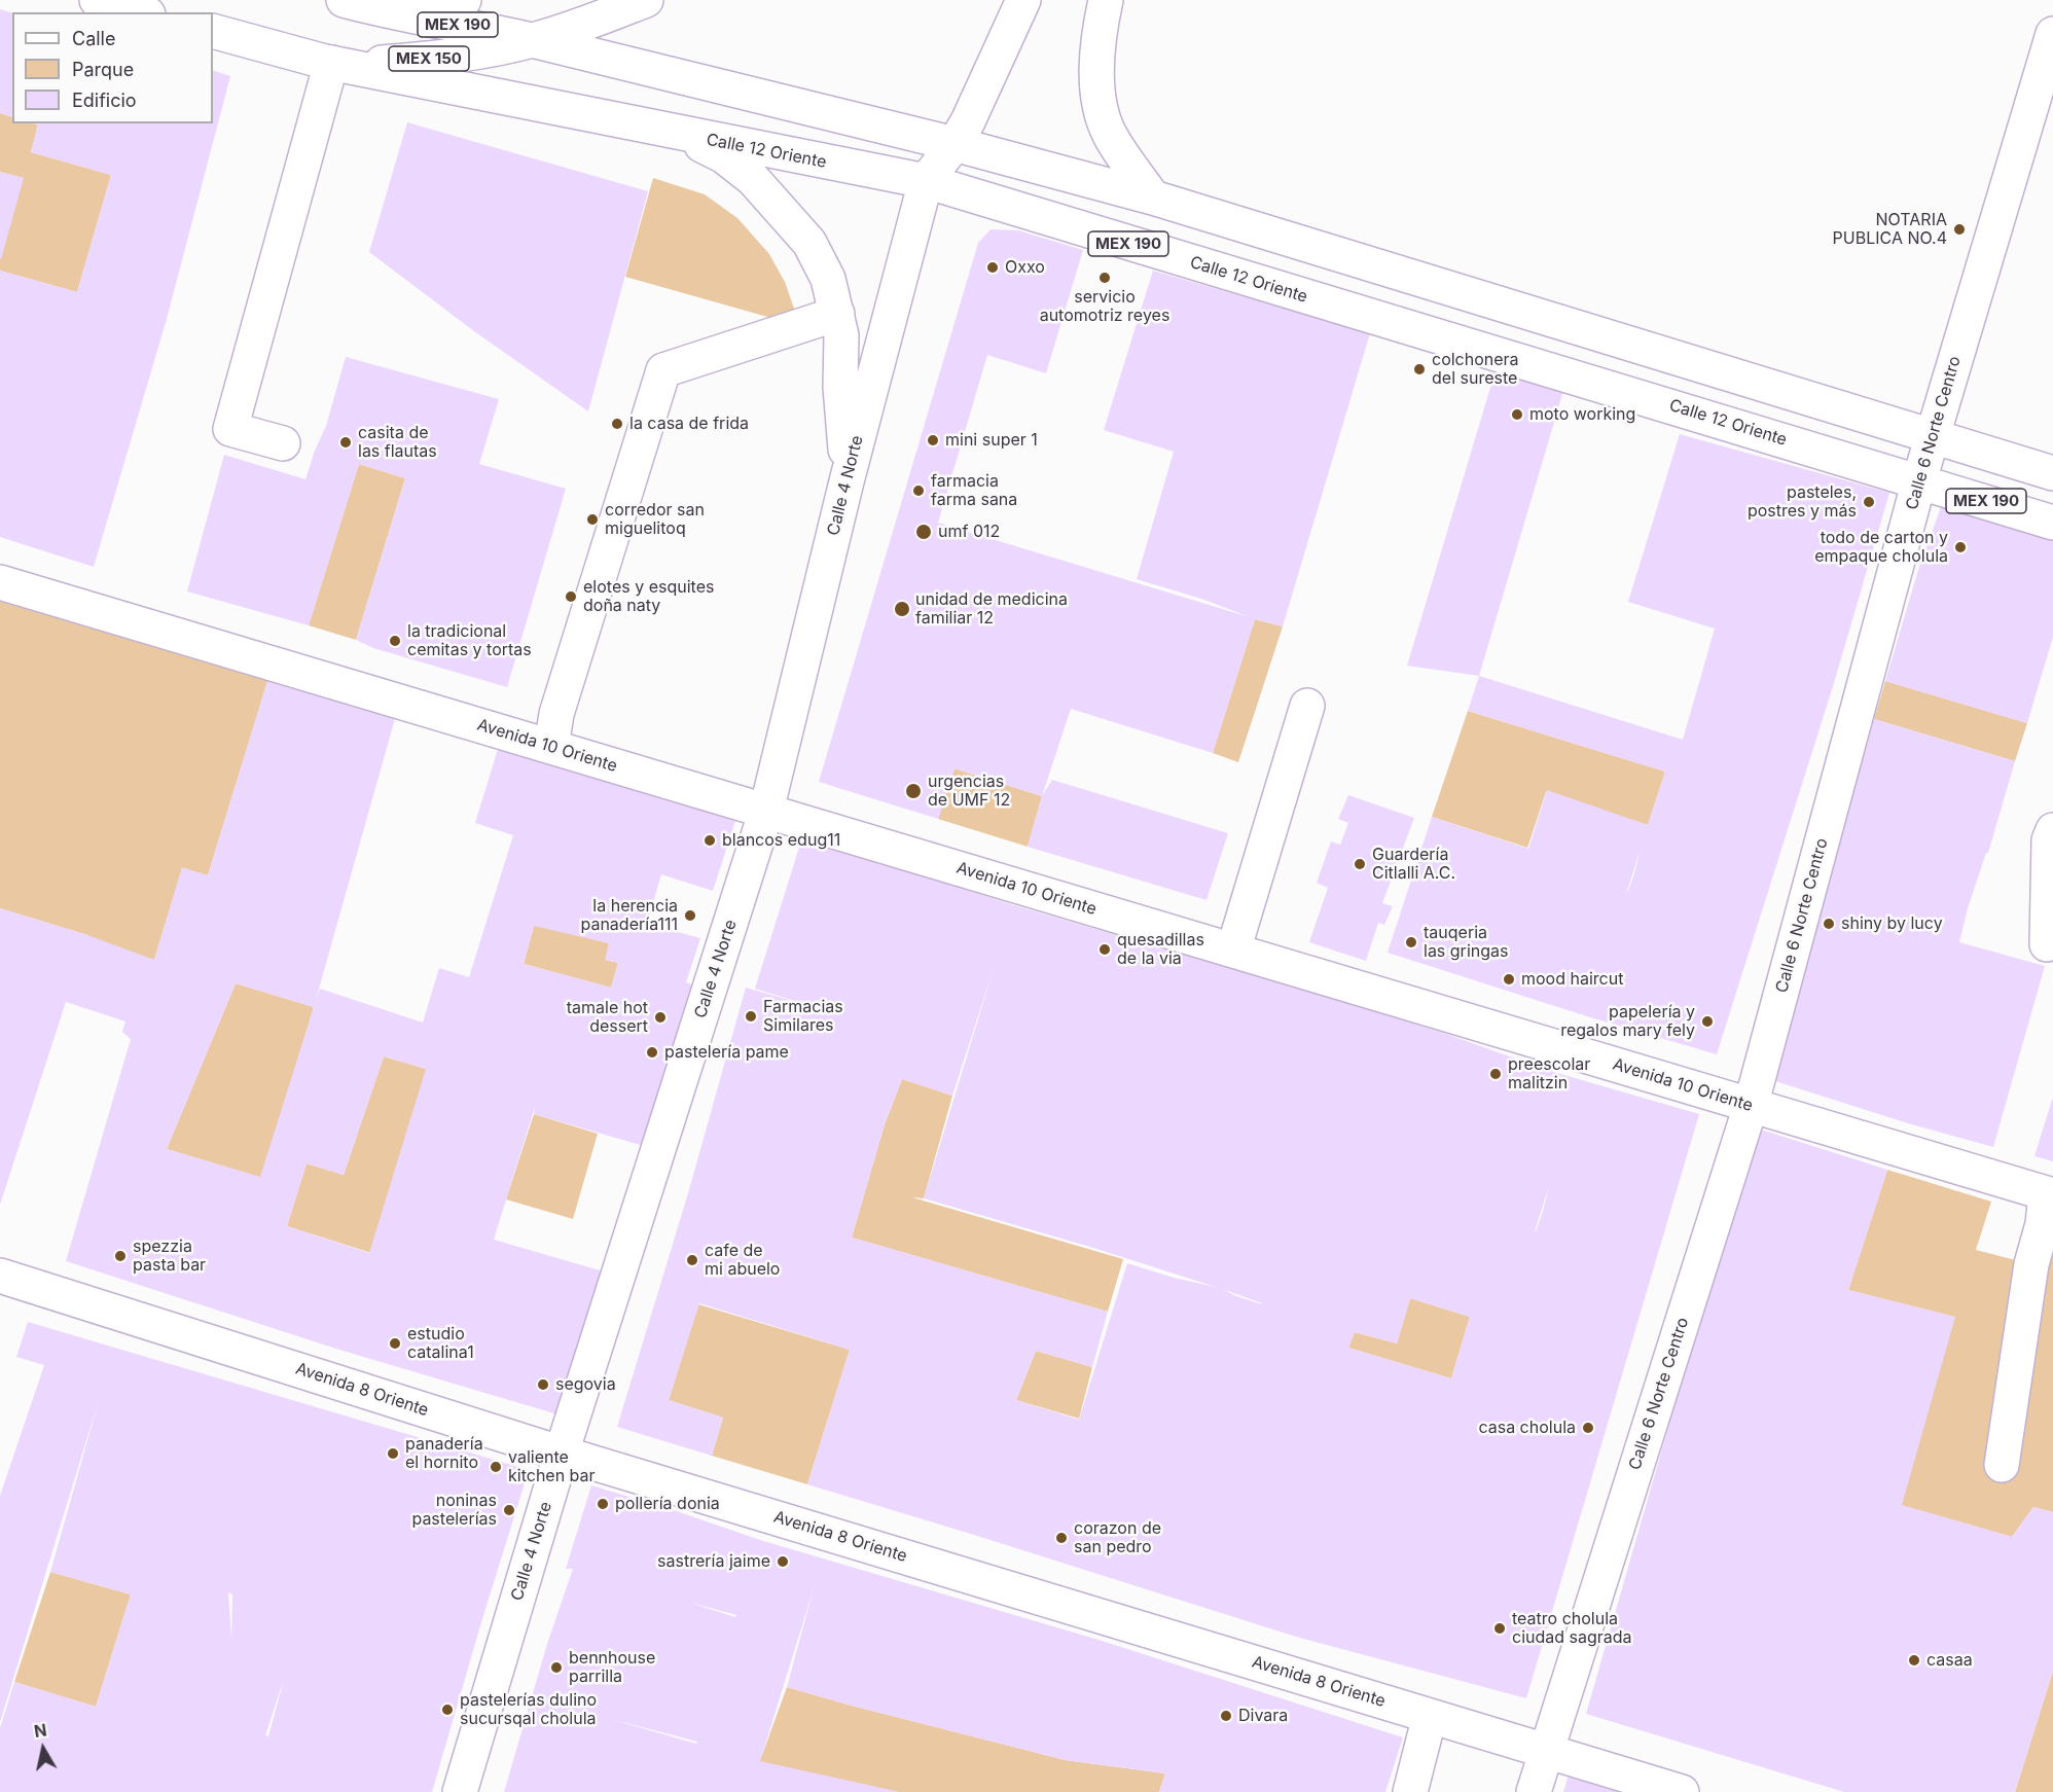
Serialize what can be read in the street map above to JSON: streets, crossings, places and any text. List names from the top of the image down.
{
  "streets": {
    "main road": [
      "MEX 190",
      "MEX 150",
      "Calle 12 Oriente",
      "Calle 6 Norte Centro",
      "Calle 4 Norte",
      "Avenida 10 Oriente",
      "Avenida 8 Oriente"
    ]
  },
  "crossings": [
    ["MEX 190", "MEX 150"],
    ["MEX 190", "Calle 6 Norte Centro"],
    ["MEX 190", "Calle 4 Norte"],
    ["MEX 150", "Calle 12 Oriente"],
    ["Calle 12 Oriente", "Calle 6 Norte Centro"],
    ["Calle 12 Oriente", "Calle 4 Norte"],
    ["Calle 6 Norte Centro", "Avenida 10 Oriente"],
    ["Calle 6 Norte Centro", "Avenida 8 Oriente"],
    ["Calle 4 Norte", "Avenida 10 Oriente"],
    ["Calle 4 Norte", "Avenida 8 Oriente"]
  ],
  "places": [
    "NOTARIA PUBLICA NO.4",
    "Oxxo",
    "servicio automotriz reyes",
    "colchonera del sureste",
    "moto working",
    "la casa de frida",
    "mini super 1",
    "casita de las flautas",
    "farmacia farma sana",
    "pasteles, postres y más",
    "corredor san miguelitoq",
    "umf 012",
    "todo de carton y empaque cholula",
    "elotes y esquites doña naty",
    "unidad de medicina familiar 12",
    "la tradicional cemitas y tortas",
    "urgencias de UMF 12",
    "blancos edug11",
    "Guardería Citlalli A.C.",
    "la herencia panadería111",
    "shiny by lucy",
    "tauqeria las gringas",
    "quesadillas de la via",
    "mood haircut",
    "Farmacias Similares",
    "tamale hot dessert",
    "papelería y regalos mary fely",
    "pastelería pame",
    "preescolar malitzin",
    "spezzia pasta bar",
    "cafe de mi abuelo",
    "estudio catalina1",
    "segovia",
    "casa cholula",
    "panadería el hornito",
    "valiente kitchen bar",
    "pollería donia",
    "noninas pastelerías",
    "corazon de san pedro",
    "sastrería jaime",
    "teatro cholula ciudad sagrada",
    "casaa",
    "bennhouse parrilla",
    "pastelerías dulino sucursqal cholula",
    "Divara"
  ],
  "legend": ["Calle", "Parque", "Edificio"],
  "north": "top"
}
